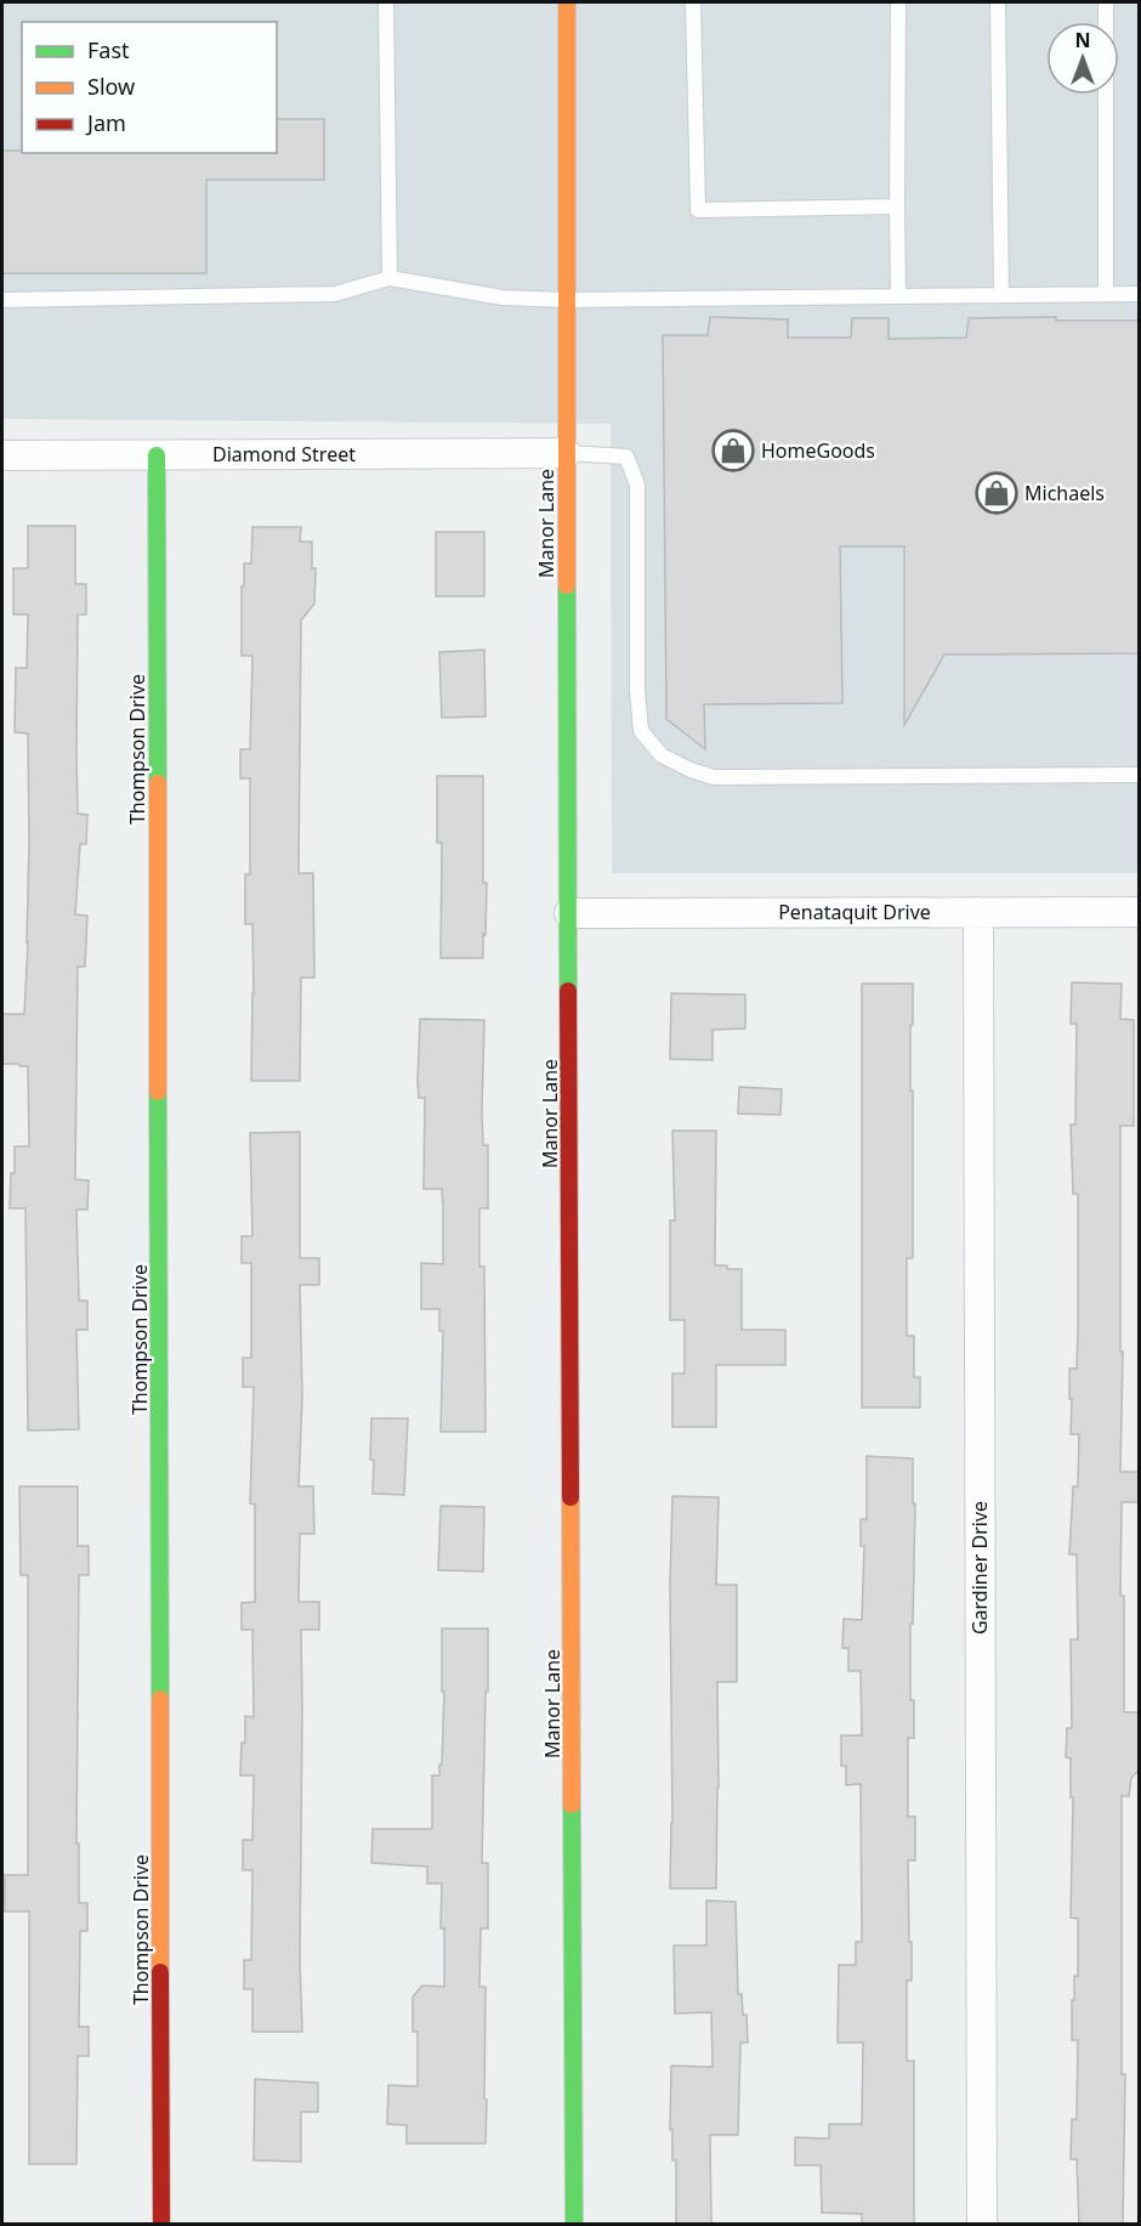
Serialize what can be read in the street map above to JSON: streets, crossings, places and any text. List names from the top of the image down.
{
  "streets": {
    "street": [
      "Diamond Street",
      "Manor Lane",
      "Thompson Drive",
      "Penataquit Drive",
      "Gardiner Drive"
    ]
  },
  "crossings": [
    ["Diamond Street", "Manor Lane"],
    ["Diamond Street", "Thompson Drive"],
    ["Manor Lane", "Penataquit Drive"],
    ["Penataquit Drive", "Gardiner Drive"]
  ],
  "places": {
    "shop": ["HomeGoods", "Michaels"]
  },
  "legend": ["Fast", "Slow", "Jam"],
  "north": "top"
}
